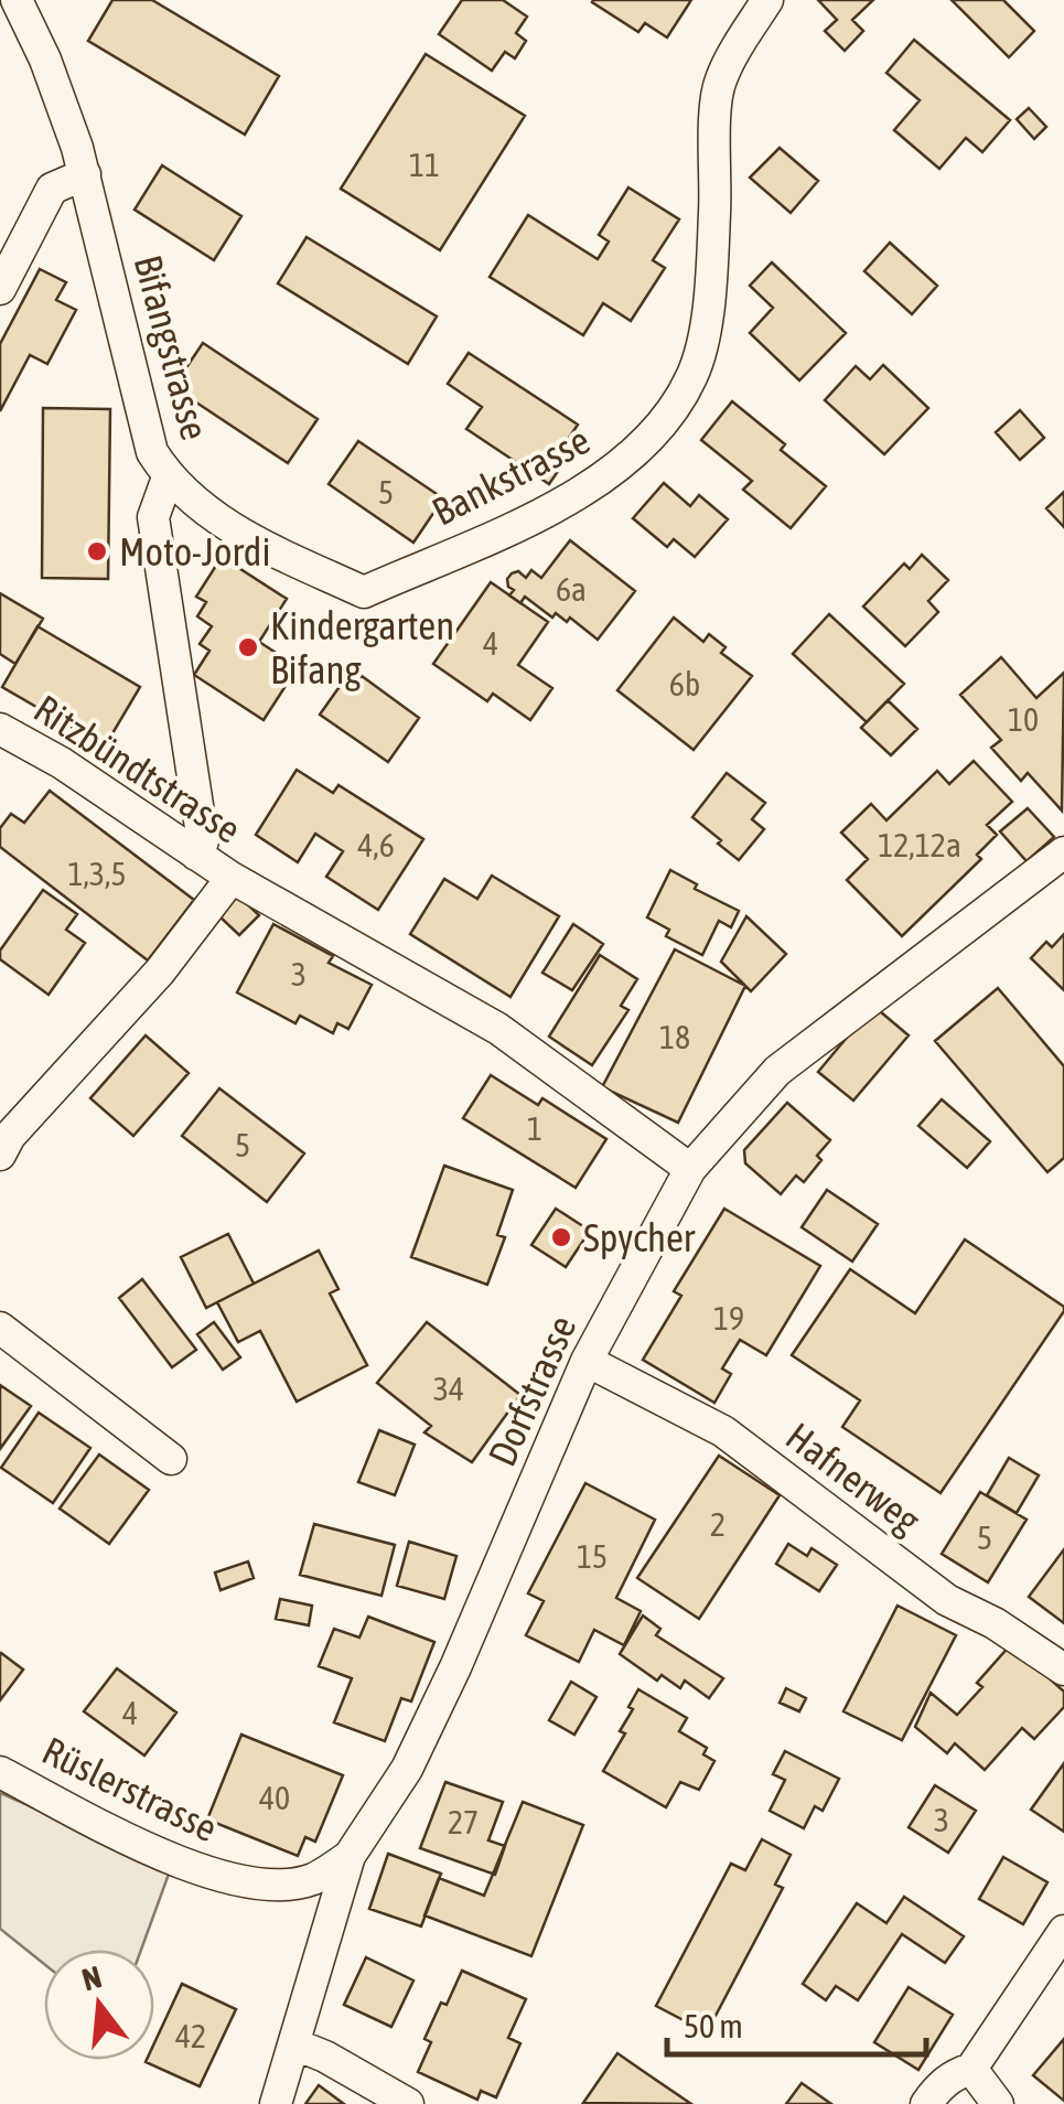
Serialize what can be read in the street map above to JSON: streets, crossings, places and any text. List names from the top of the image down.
{
  "streets": {
    "street": [
      "Bifangstrasse",
      "Bankstrasse",
      "Ritzbündtstrasse",
      "Dorfstrasse",
      "Hafnerweg",
      "Rüslerstrasse"
    ]
  },
  "crossings": [
    ["Bifangstrasse", "Bankstrasse"],
    ["Bifangstrasse", "Ritzbündtstrasse"],
    ["Dorfstrasse", "Hafnerweg"],
    ["Dorfstrasse", "Rüslerstrasse"]
  ],
  "places": ["Moto-Jordi", "Kindergarten Bifang", "Spycher"],
  "house_numbers": [
    "11",
    "5",
    "6a",
    "4",
    "6b",
    "10",
    "4,6",
    "12,12a",
    "1,3,5",
    "3",
    "18",
    "1",
    "5",
    "19",
    "34",
    "2",
    "5",
    "15",
    "4",
    "40",
    "3",
    "27",
    "42"
  ],
  "scale_bar": "50 m",
  "north": "top"
}
